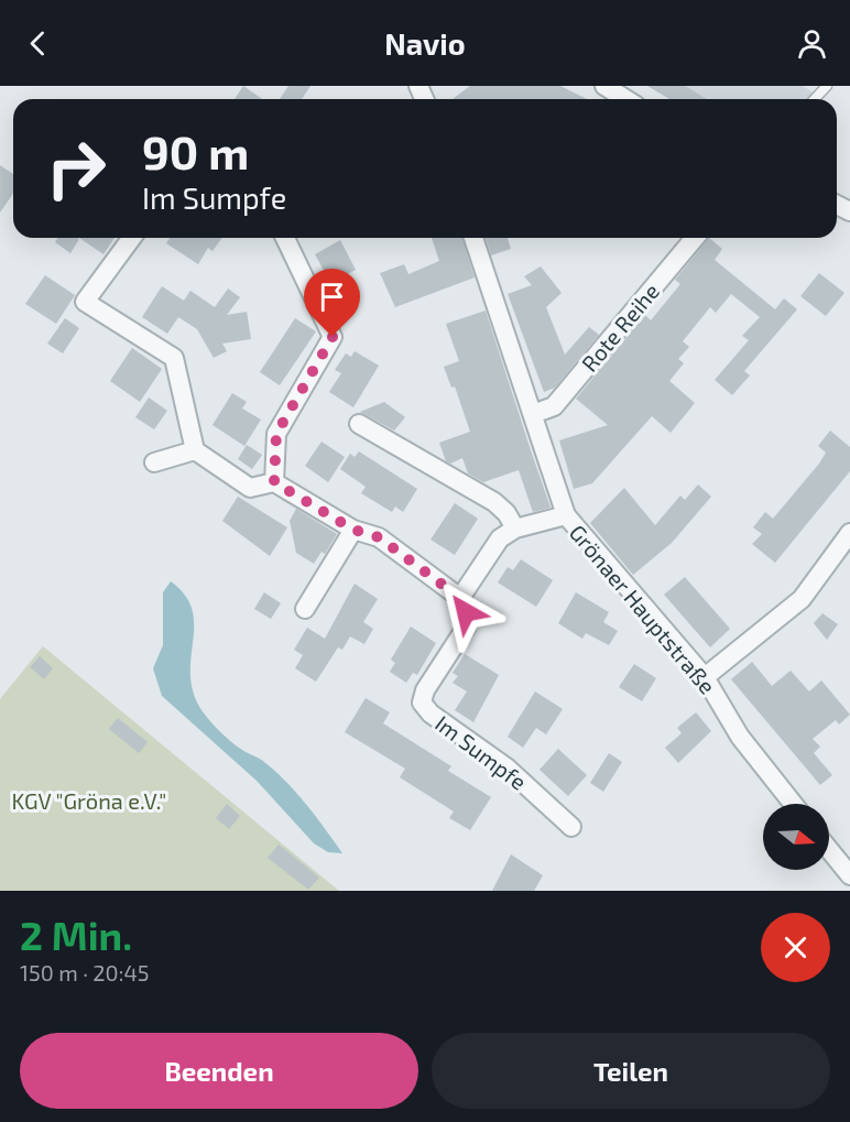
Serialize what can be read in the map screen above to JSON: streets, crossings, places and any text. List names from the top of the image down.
{
  "streets": {
    "street": ["Rote Reihe", "Grönaer Hauptstraße", "Im Sumpfe"]
  },
  "crossings": [
    ["Rote Reihe", "Grönaer Hauptstraße"]
  ],
  "parks": ["KGV \"Gröna e.V.\""],
  "north": "right",
  "page": {
    "header": "Navio",
    "turn": ["90 m", "Im Sumpfe"],
    "heading": ["2 Min.", "150 m · 20:45"],
    "buttons": ["Beenden", "Teilen"]
  }
}
